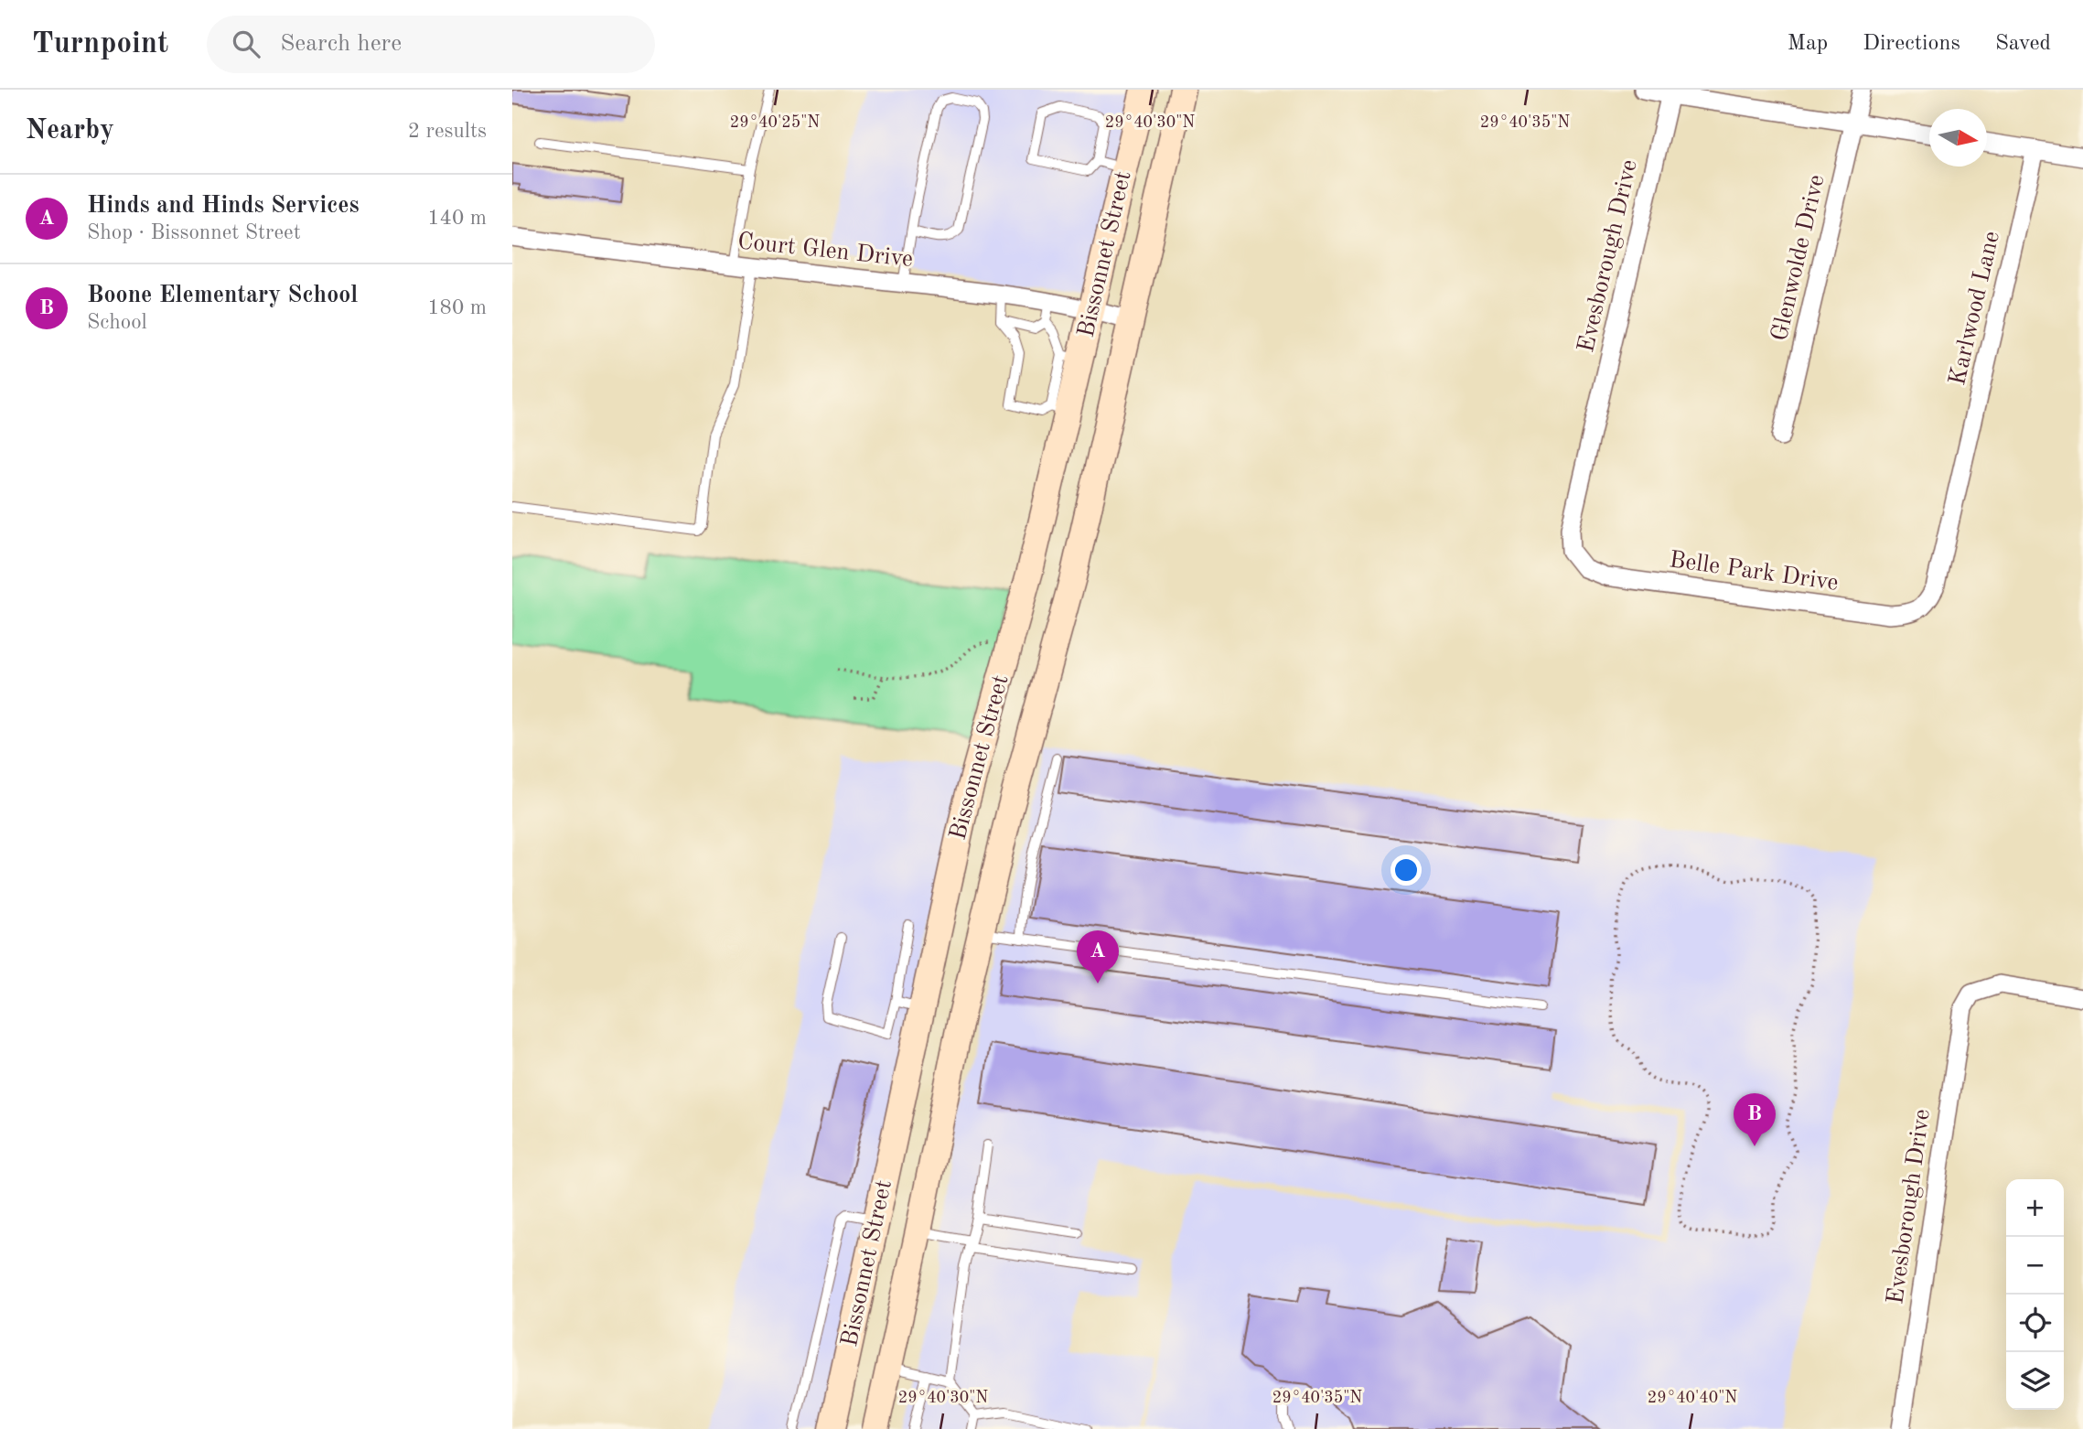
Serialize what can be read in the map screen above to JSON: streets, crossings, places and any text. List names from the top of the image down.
{
  "streets": {
    "main road": ["Bissonnet Street"],
    "street": [
      "Court Glen Drive",
      "Evesborough Drive",
      "Glenwolde Drive",
      "Karlwood Lane",
      "Belle Park Drive"
    ]
  },
  "crossings": [
    ["Court Glen Drive", "Bissonnet Street"],
    ["Evesborough Drive", "Belle Park Drive"],
    ["Karlwood Lane", "Belle Park Drive"]
  ],
  "north": "right",
  "page": {
    "header": "Turnpoint",
    "search": "Search here",
    "nav": ["Map", "Directions", "Saved"],
    "heading": ["Nearby", "2 results"],
    "list": [
      {
        "mark": "A",
        "name": "Hinds and Hinds Services",
        "note": "Shop · Bissonnet Street",
        "value": "140 m"
      },
      {
        "mark": "B",
        "name": "Boone Elementary School",
        "note": "School",
        "value": "180 m"
      }
    ],
    "pins": ["A", "B"],
    "map_buttons": ["+", "−"]
  },
  "coordinates": [
    "29°40'25\"N",
    "29°40'30\"N",
    "29°40'35\"N",
    "29°40'40\"N"
  ]
}
